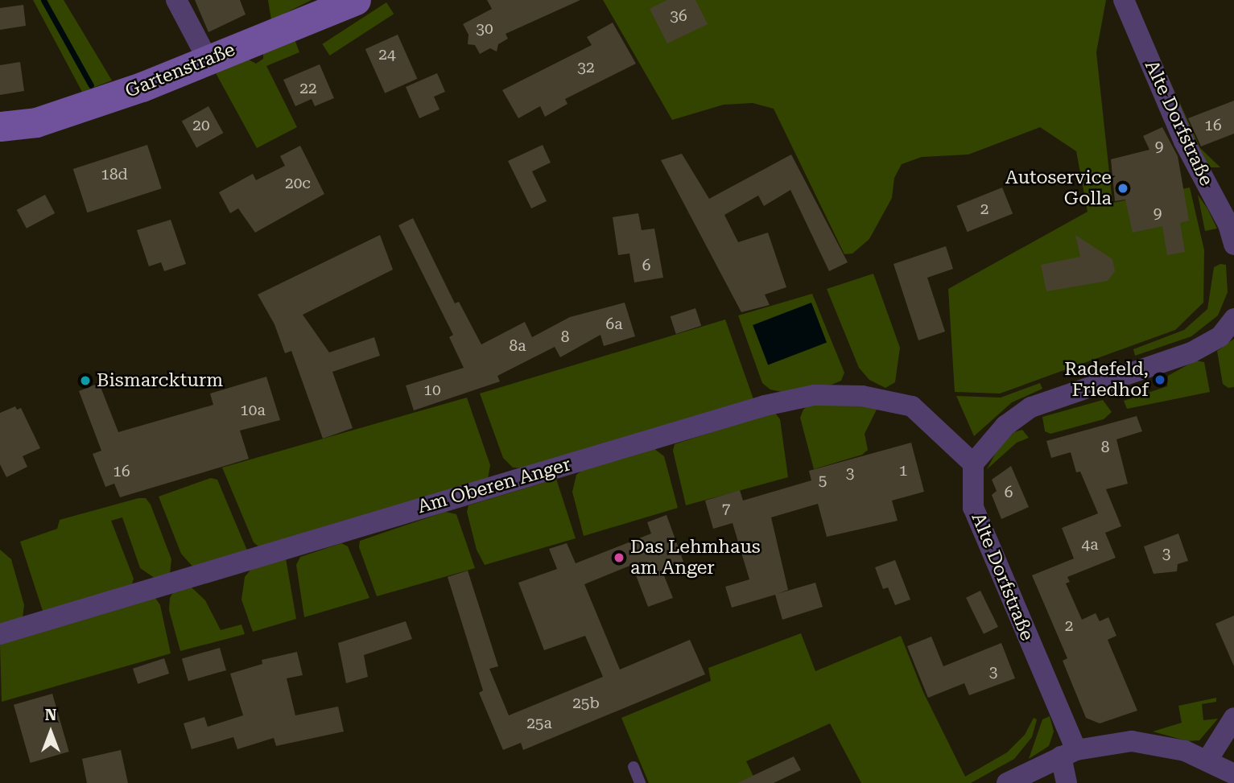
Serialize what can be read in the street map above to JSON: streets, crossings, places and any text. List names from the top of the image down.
{
  "streets": {
    "main road": ["Gartenstraße"],
    "street": ["Alte Dorfstraße", "Am Oberen Anger"]
  },
  "crossings": [
    ["Alte Dorfstraße", "Am Oberen Anger"]
  ],
  "places": [
    "Autoservice Golla",
    "Radefeld, Friedhof",
    "Bismarckturm",
    "Das Lehmhaus am Anger"
  ],
  "house_numbers": [
    "36",
    "30",
    "24",
    "32",
    "22",
    "20",
    "16",
    "9",
    "18d",
    "20c",
    "2",
    "9",
    "6",
    "6a",
    "8",
    "8a",
    "10",
    "10a",
    "8",
    "1",
    "16",
    "3",
    "5",
    "6",
    "7",
    "4a",
    "3",
    "2",
    "3",
    "25b",
    "25a"
  ],
  "north": "top"
}
